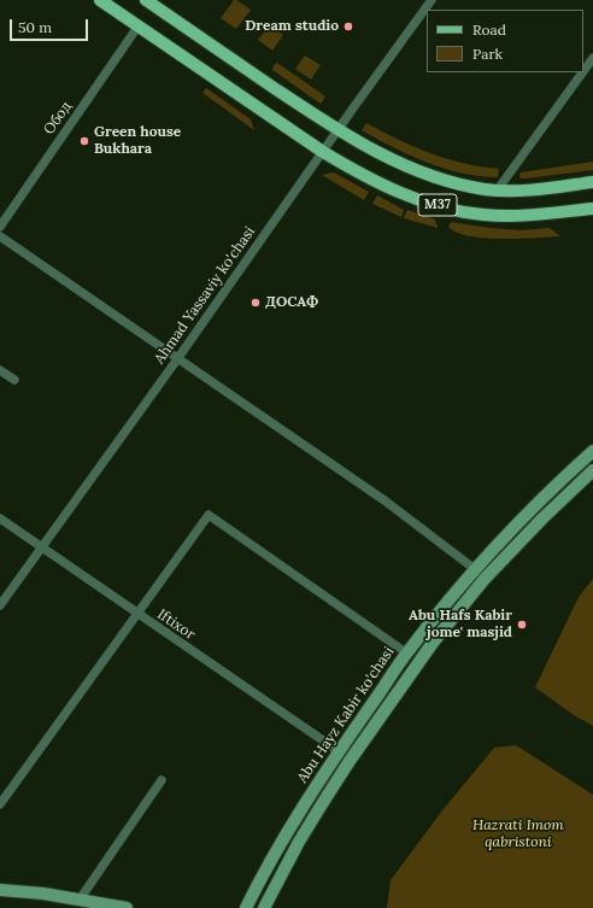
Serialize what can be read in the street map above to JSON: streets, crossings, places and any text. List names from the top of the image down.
{
  "streets": {
    "main road": ["M37", "Abu Hayz Kabir ko'chasi"],
    "street": ["Обод", "Ahmad Yassaviy ko'chasi", "Iftixor"]
  },
  "crossings": [
    ["Обод", "M37"],
    ["M37", "Ahmad Yassaviy ko'chasi"],
    ["Ahmad Yassaviy ko'chasi", "Iftixor"],
    ["Iftixor", "Abu Hayz Kabir ko'chasi"]
  ],
  "parks": ["Hazrati Imom qabristoni"],
  "places": [
    "Dream studio",
    "Green house Bukhara",
    "ДОСАФ",
    "Abu Hafs Kabir jome' masjid"
  ],
  "legend": ["Road", "Park"],
  "scale_bar": "50 m"
}
